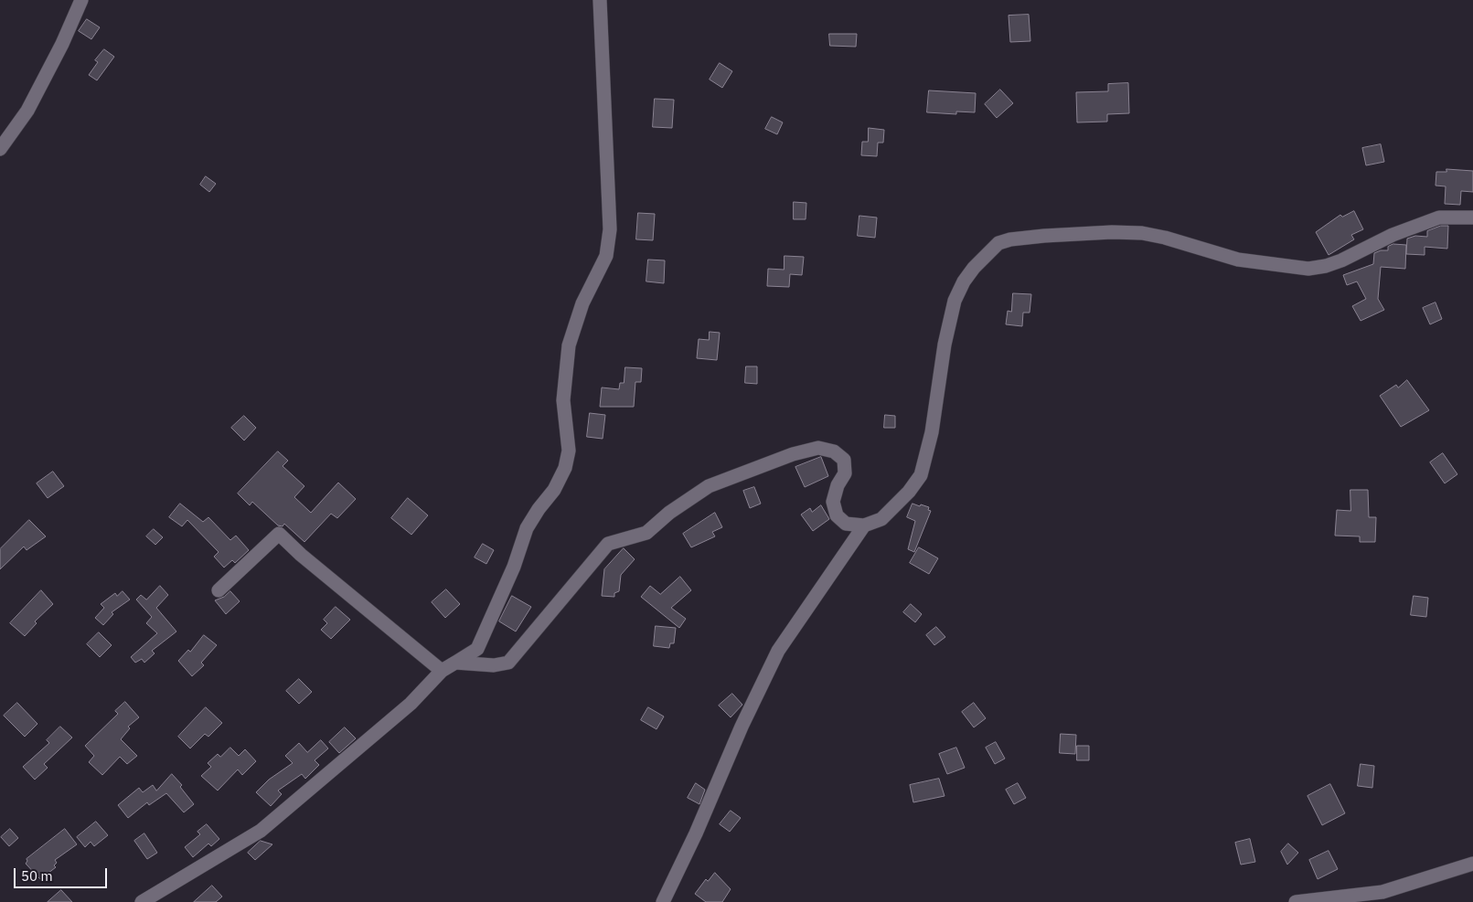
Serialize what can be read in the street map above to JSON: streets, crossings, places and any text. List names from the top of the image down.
{
  "scale_bar": "50 m"
}
